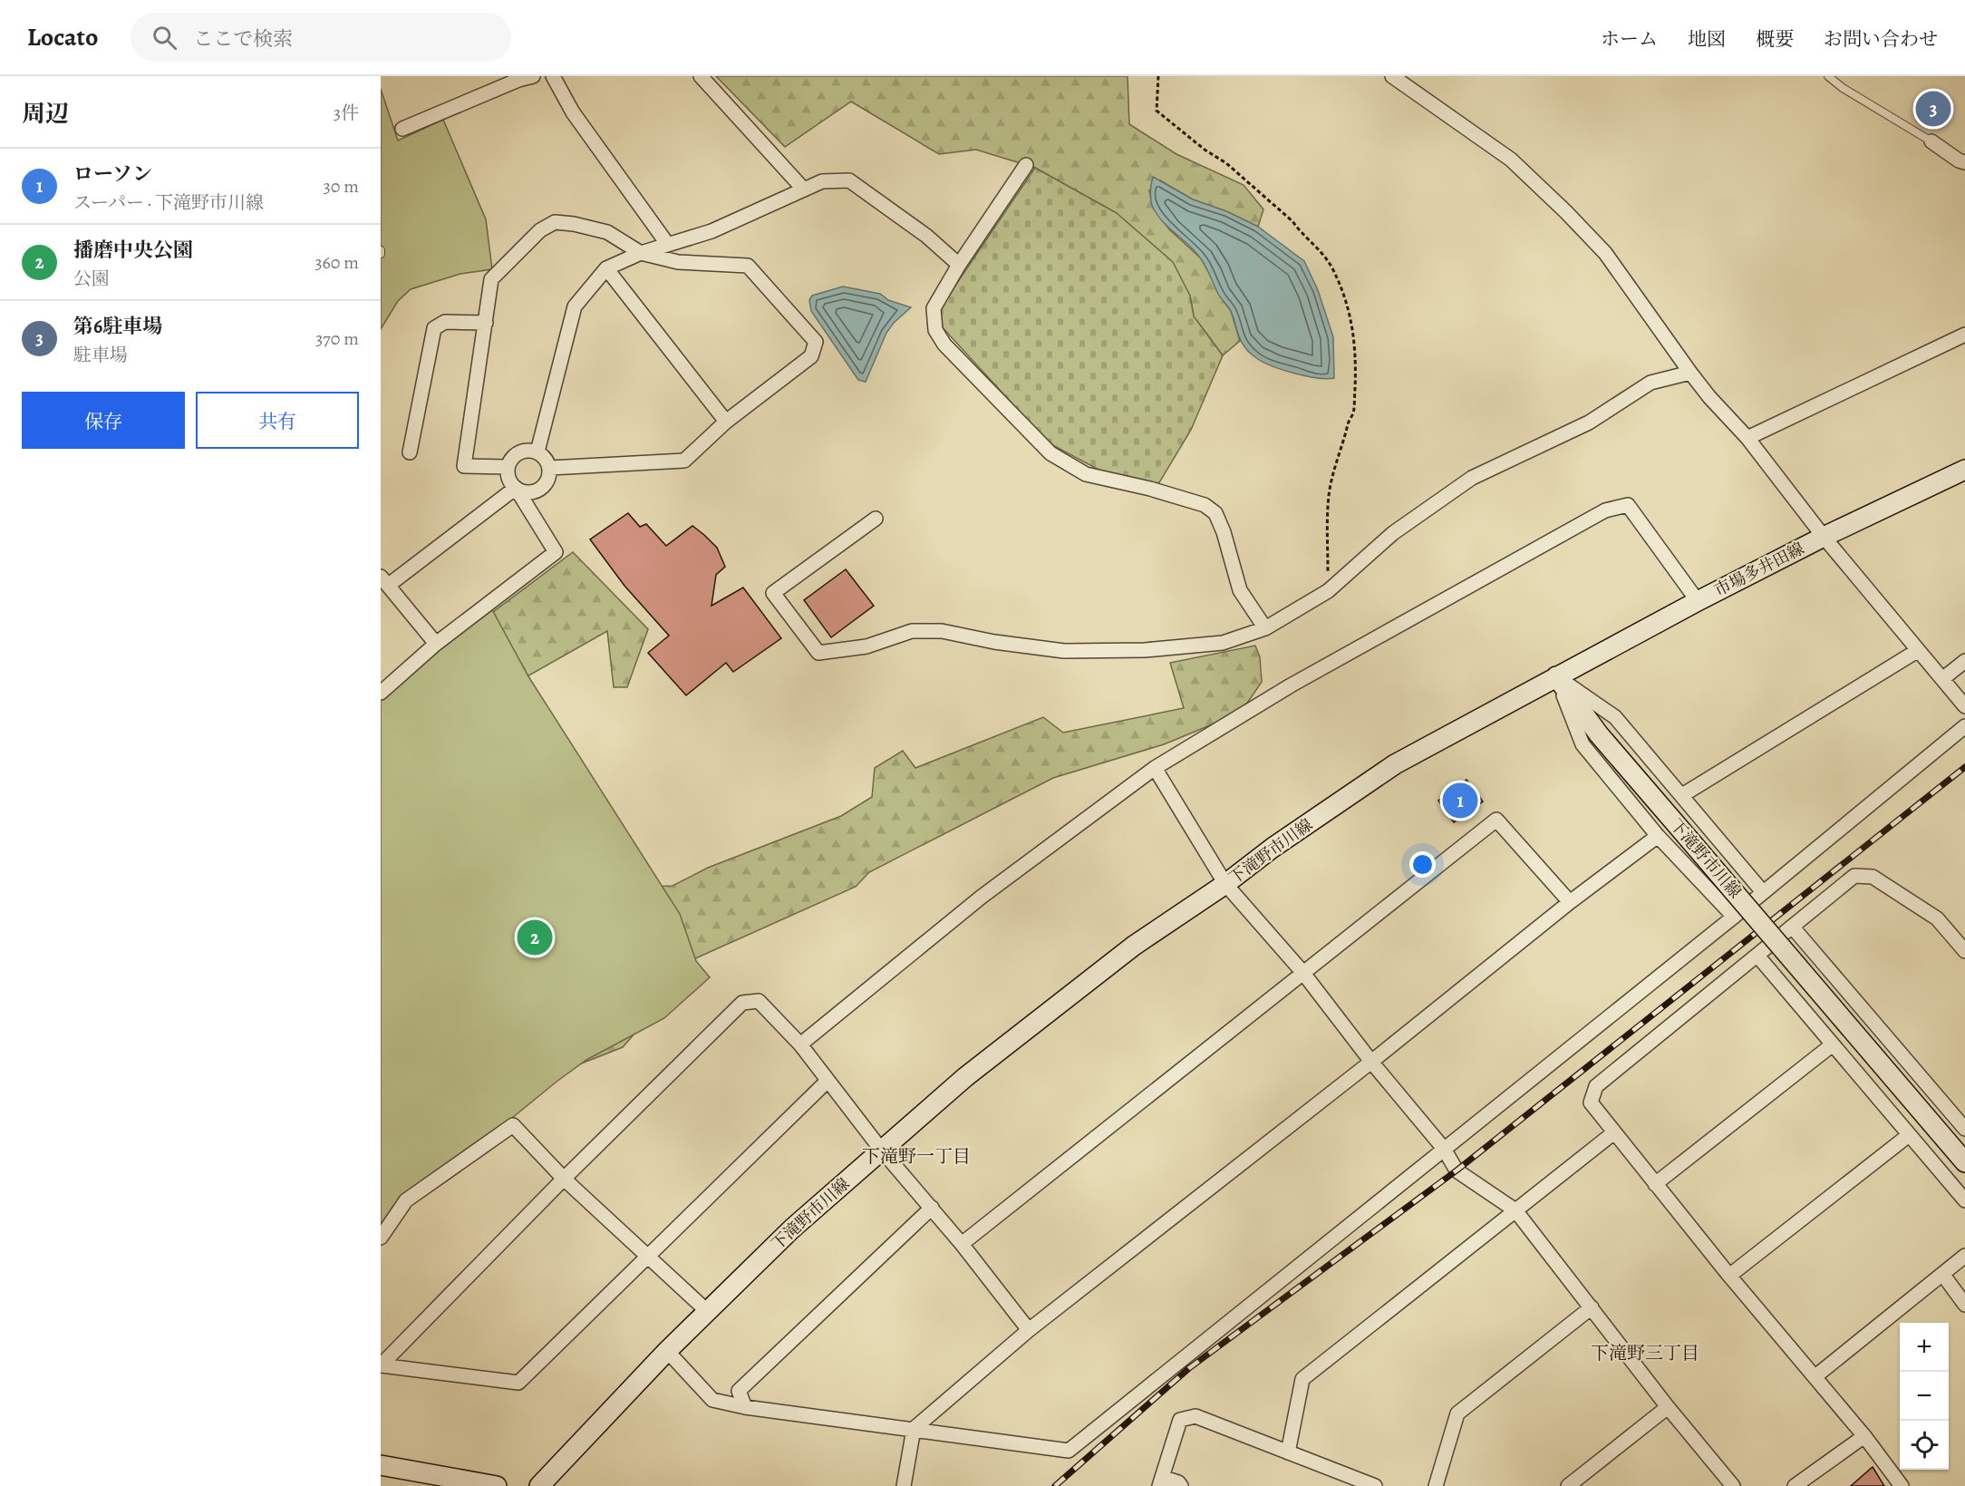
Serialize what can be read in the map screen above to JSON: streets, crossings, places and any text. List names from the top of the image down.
{
  "streets": {
    "main road": ["市場多井田線", "下滝野市川線"]
  },
  "crossings": [
    ["市場多井田線", "下滝野市川線"]
  ],
  "districts": ["下滝野一丁目", "下滝野三丁目"],
  "page": {
    "header": "Locato",
    "search": "ここで検索",
    "nav": [
      "ホーム",
      "地図",
      "概要",
      "お問い合わせ"
    ],
    "heading": ["周辺", "3件"],
    "pins": ["3", "1", "2"],
    "list": [
      {
        "mark": "1",
        "name": "ローソン",
        "note": "スーパー · 下滝野市川線",
        "value": "30 m"
      },
      {
        "mark": "2",
        "name": "播磨中央公園",
        "note": "公園",
        "value": "360 m"
      },
      {
        "mark": "3",
        "name": "第6駐車場",
        "note": "駐車場",
        "value": "370 m"
      }
    ],
    "buttons": ["保存", "共有"],
    "map_buttons": ["+", "−"]
  }
}
